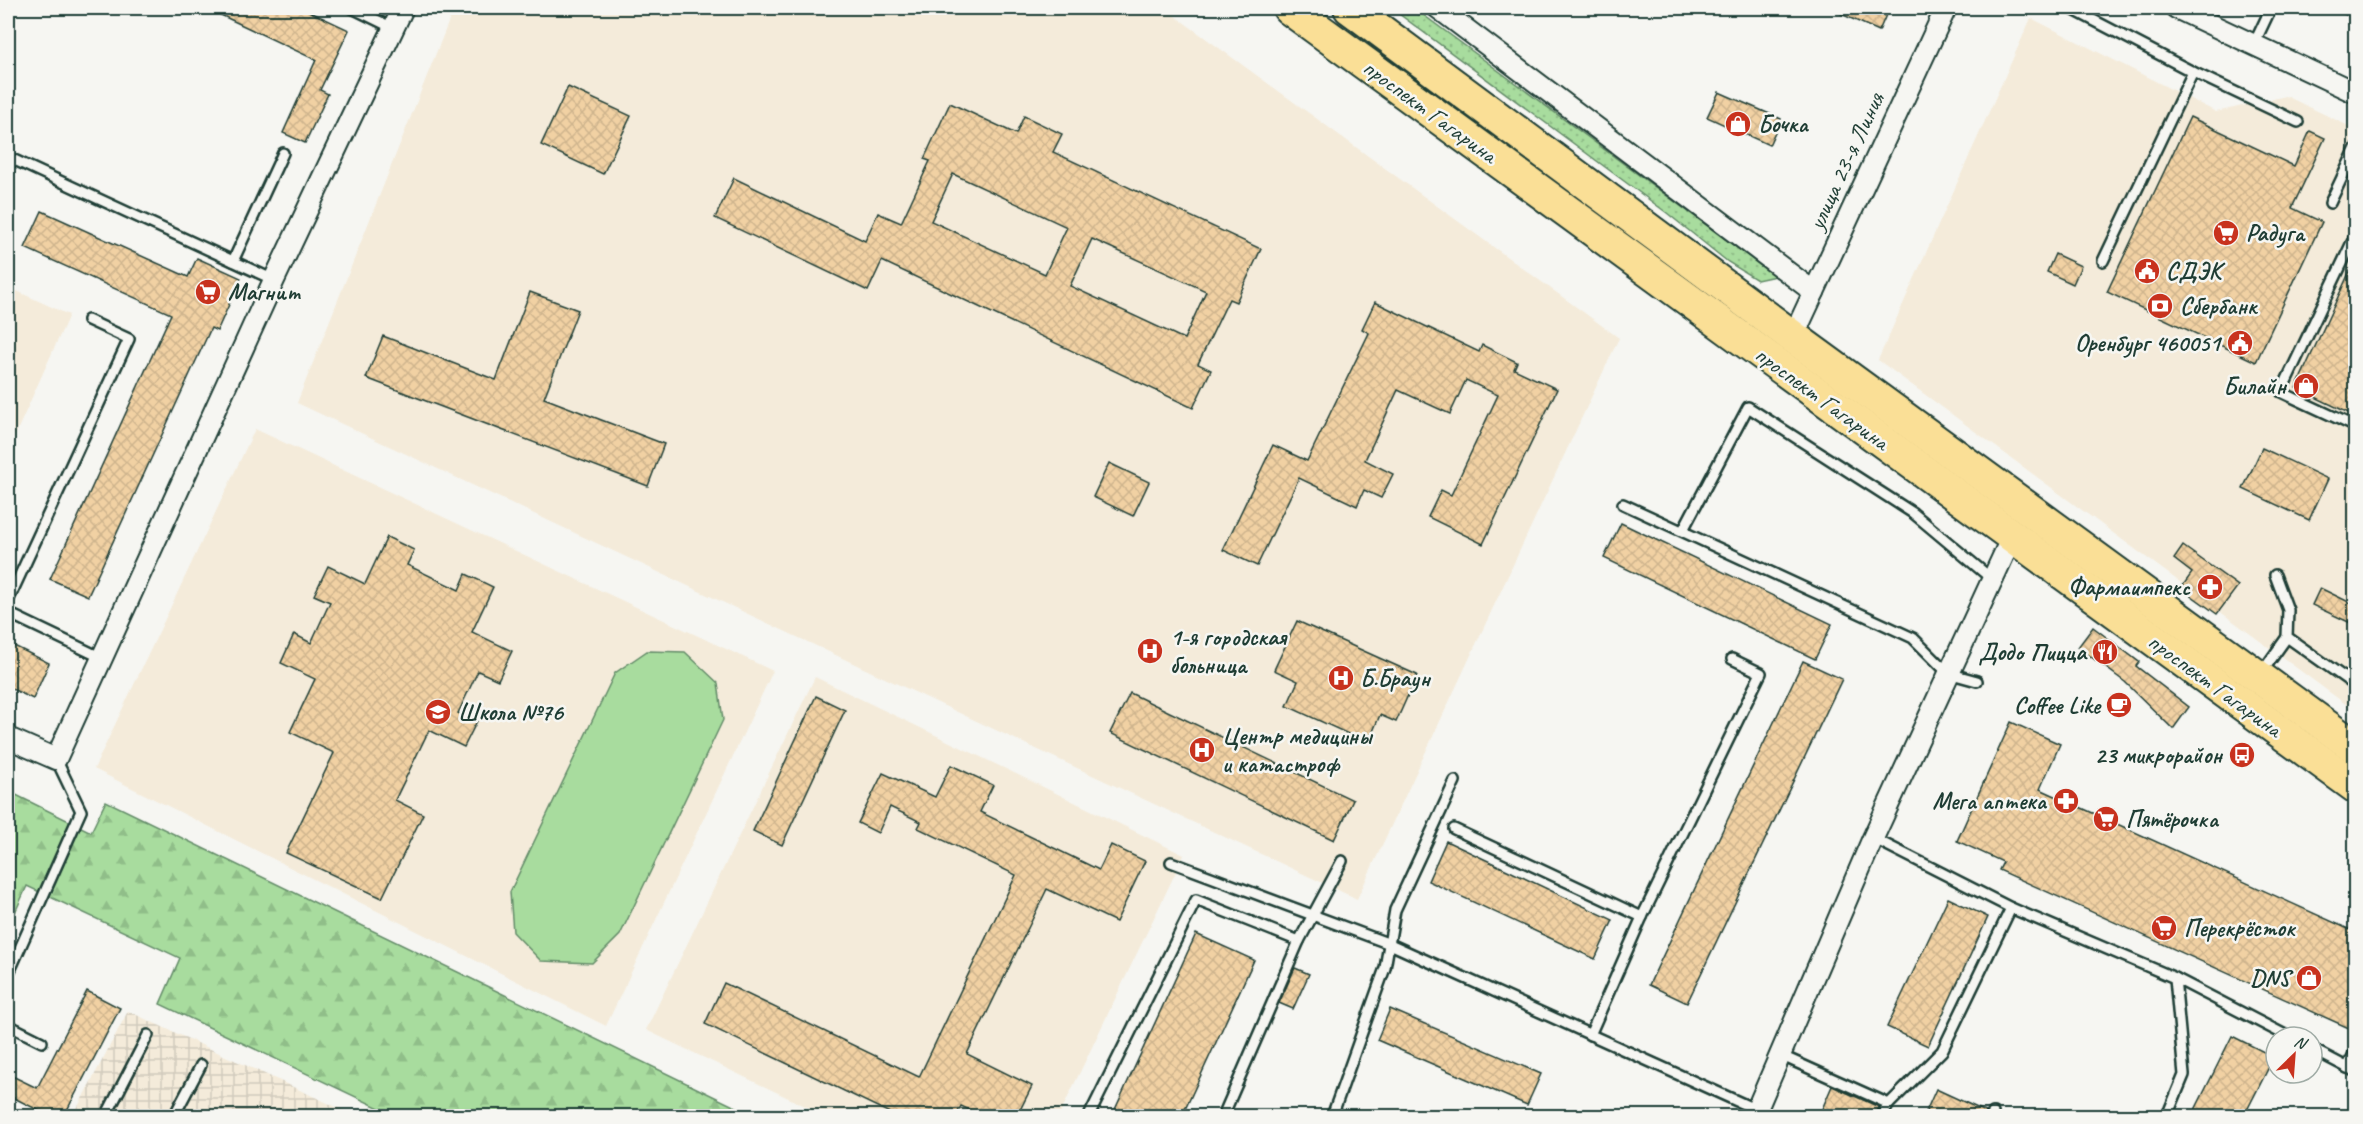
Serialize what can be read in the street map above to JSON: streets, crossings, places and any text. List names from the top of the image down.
{
  "streets": {
    "main road": ["проспект Гагарина"],
    "street": ["улица 23-я Линия"]
  },
  "crossings": [
    ["проспект Гагарина", "улица 23-я Линия"]
  ],
  "places": {
    "shop": ["Бочка", "Билайн", "DNS"],
    "supermarket": [
      "Радуга",
      "Магнит",
      "Пятёрочка",
      "Перекрёсток"
    ],
    "public building": ["СДЭК", "Оренбург 460051"],
    "bank": ["Сбербанк"],
    "pharmacy": ["Фармаимпекс", "Мега аптека"],
    "hospital": ["1-я городская больница", "Б.Браун", "Центр медицины и катастроф"],
    "restaurant": ["Додо Пицца"],
    "cafe": ["Coffee Like"],
    "school or university": ["Школа №76"],
    "bus stop": ["23 микрорайон"]
  },
  "north": "top right"
}
